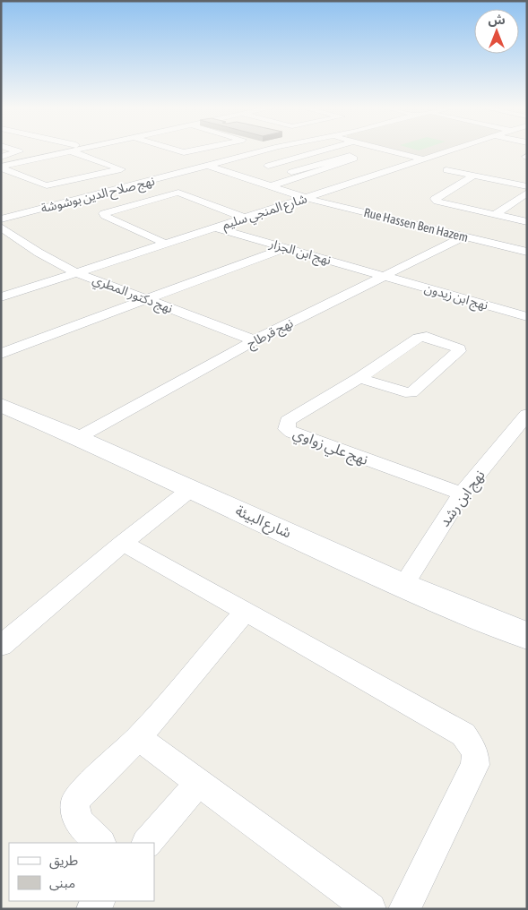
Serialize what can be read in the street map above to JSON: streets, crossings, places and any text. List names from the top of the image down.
{
  "streets": {
    "main road": ["شارع البيئة"],
    "street": [
      "نهج صلاح الدين بوشوشة",
      "شارع المنجي سليم",
      "Rue Hassen Ben Hazem",
      "نهج ابن الجزار",
      "نهج دكتور المطري",
      "نهج ابن زيدون",
      "نهج قرطاج",
      "نهج علي زواوي",
      "نهج ابن رشد"
    ]
  },
  "crossings": [
    ["نهج صلاح الدين بوشوشة", "Rue Hassen Ben Hazem"],
    ["شارع المنجي سليم", "Rue Hassen Ben Hazem"],
    ["شارع المنجي سليم", "نهج ابن الجزار"],
    ["شارع المنجي سليم", "نهج دكتور المطري"],
    ["Rue Hassen Ben Hazem", "نهج قرطاج"],
    ["نهج ابن الجزار", "نهج ابن زيدون"],
    ["نهج ابن الجزار", "نهج قرطاج"],
    ["نهج دكتور المطري", "نهج قرطاج"],
    ["نهج ابن زيدون", "نهج قرطاج"],
    ["نهج قرطاج", "شارع البيئة"],
    ["نهج علي زواوي", "نهج ابن رشد"],
    ["نهج ابن رشد", "شارع البيئة"]
  ],
  "legend": ["طريق", "مبنى"],
  "north": "top"
}
